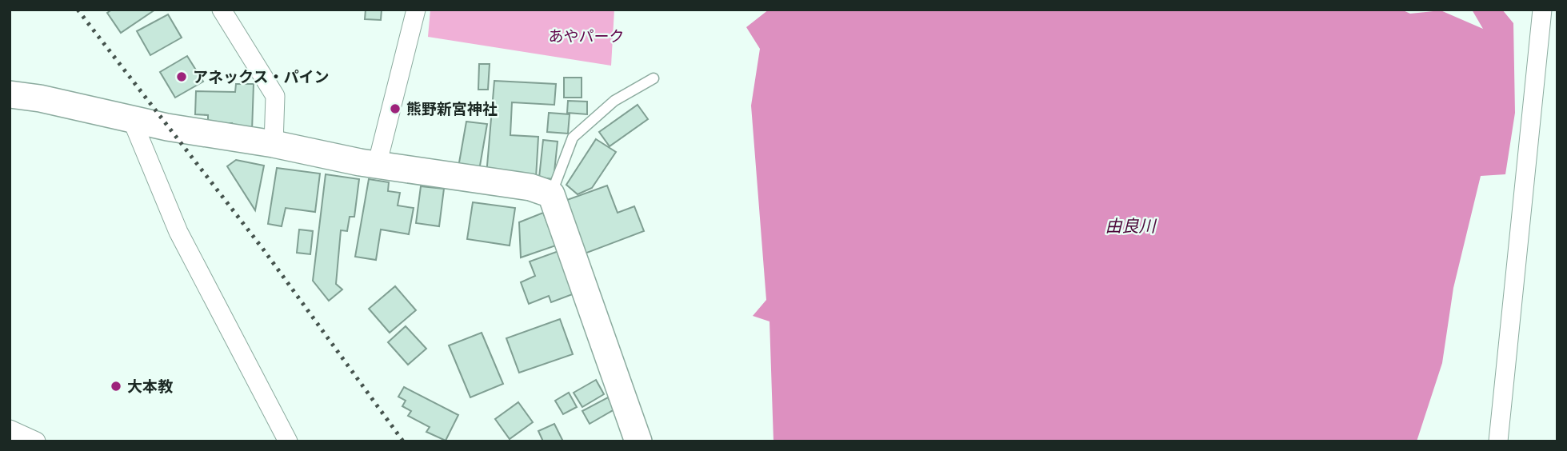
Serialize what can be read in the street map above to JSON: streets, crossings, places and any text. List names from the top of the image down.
{
  "water": ["由良川"],
  "parks": ["あやパーク"],
  "places": ["アネックス・パイン", "熊野新宮神社", "大本教"]
}
